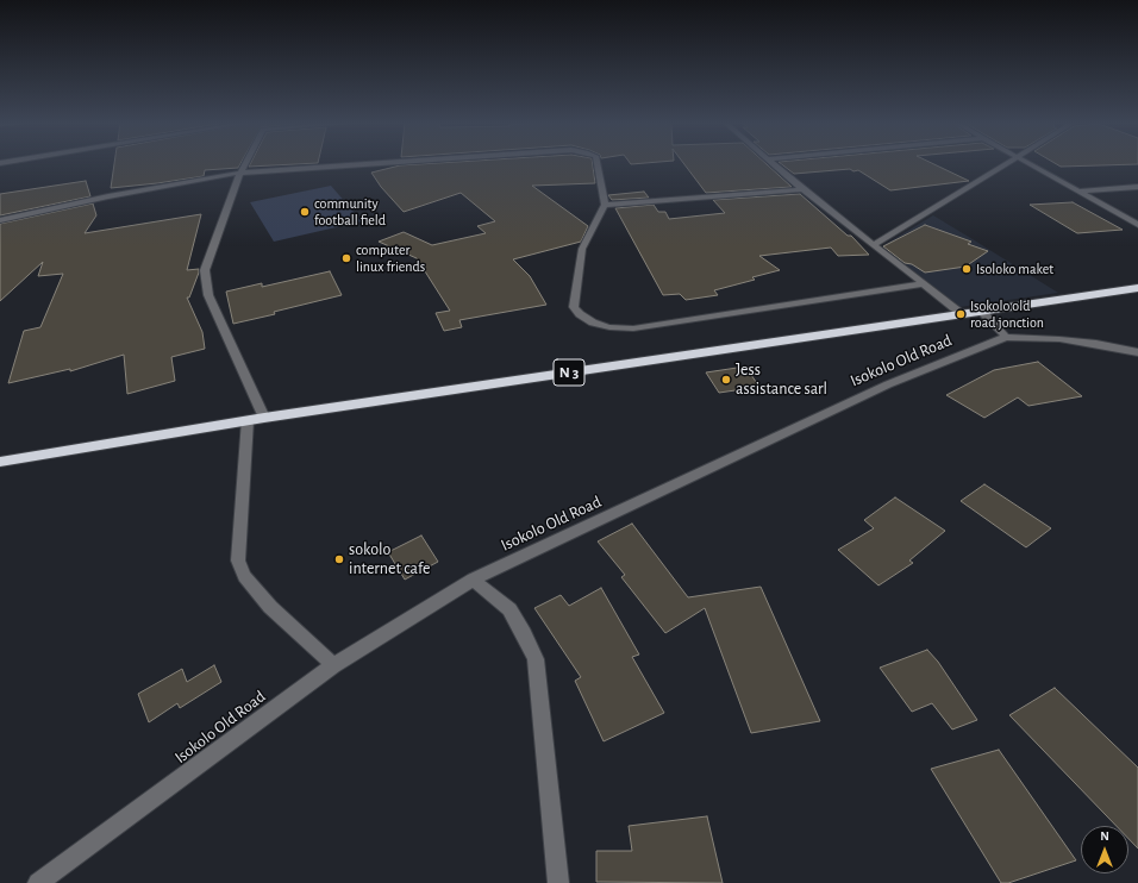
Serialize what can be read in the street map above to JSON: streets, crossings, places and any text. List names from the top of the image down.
{
  "streets": {
    "highway": ["N 3"],
    "street": ["Isokolo Old Road"]
  },
  "places": [
    "community football field",
    "computer linux friends",
    "Isoloko maket",
    "Isokolo old road jonction",
    "Jess assistance sarl",
    "sokolo internet cafe"
  ],
  "north": "top"
}
